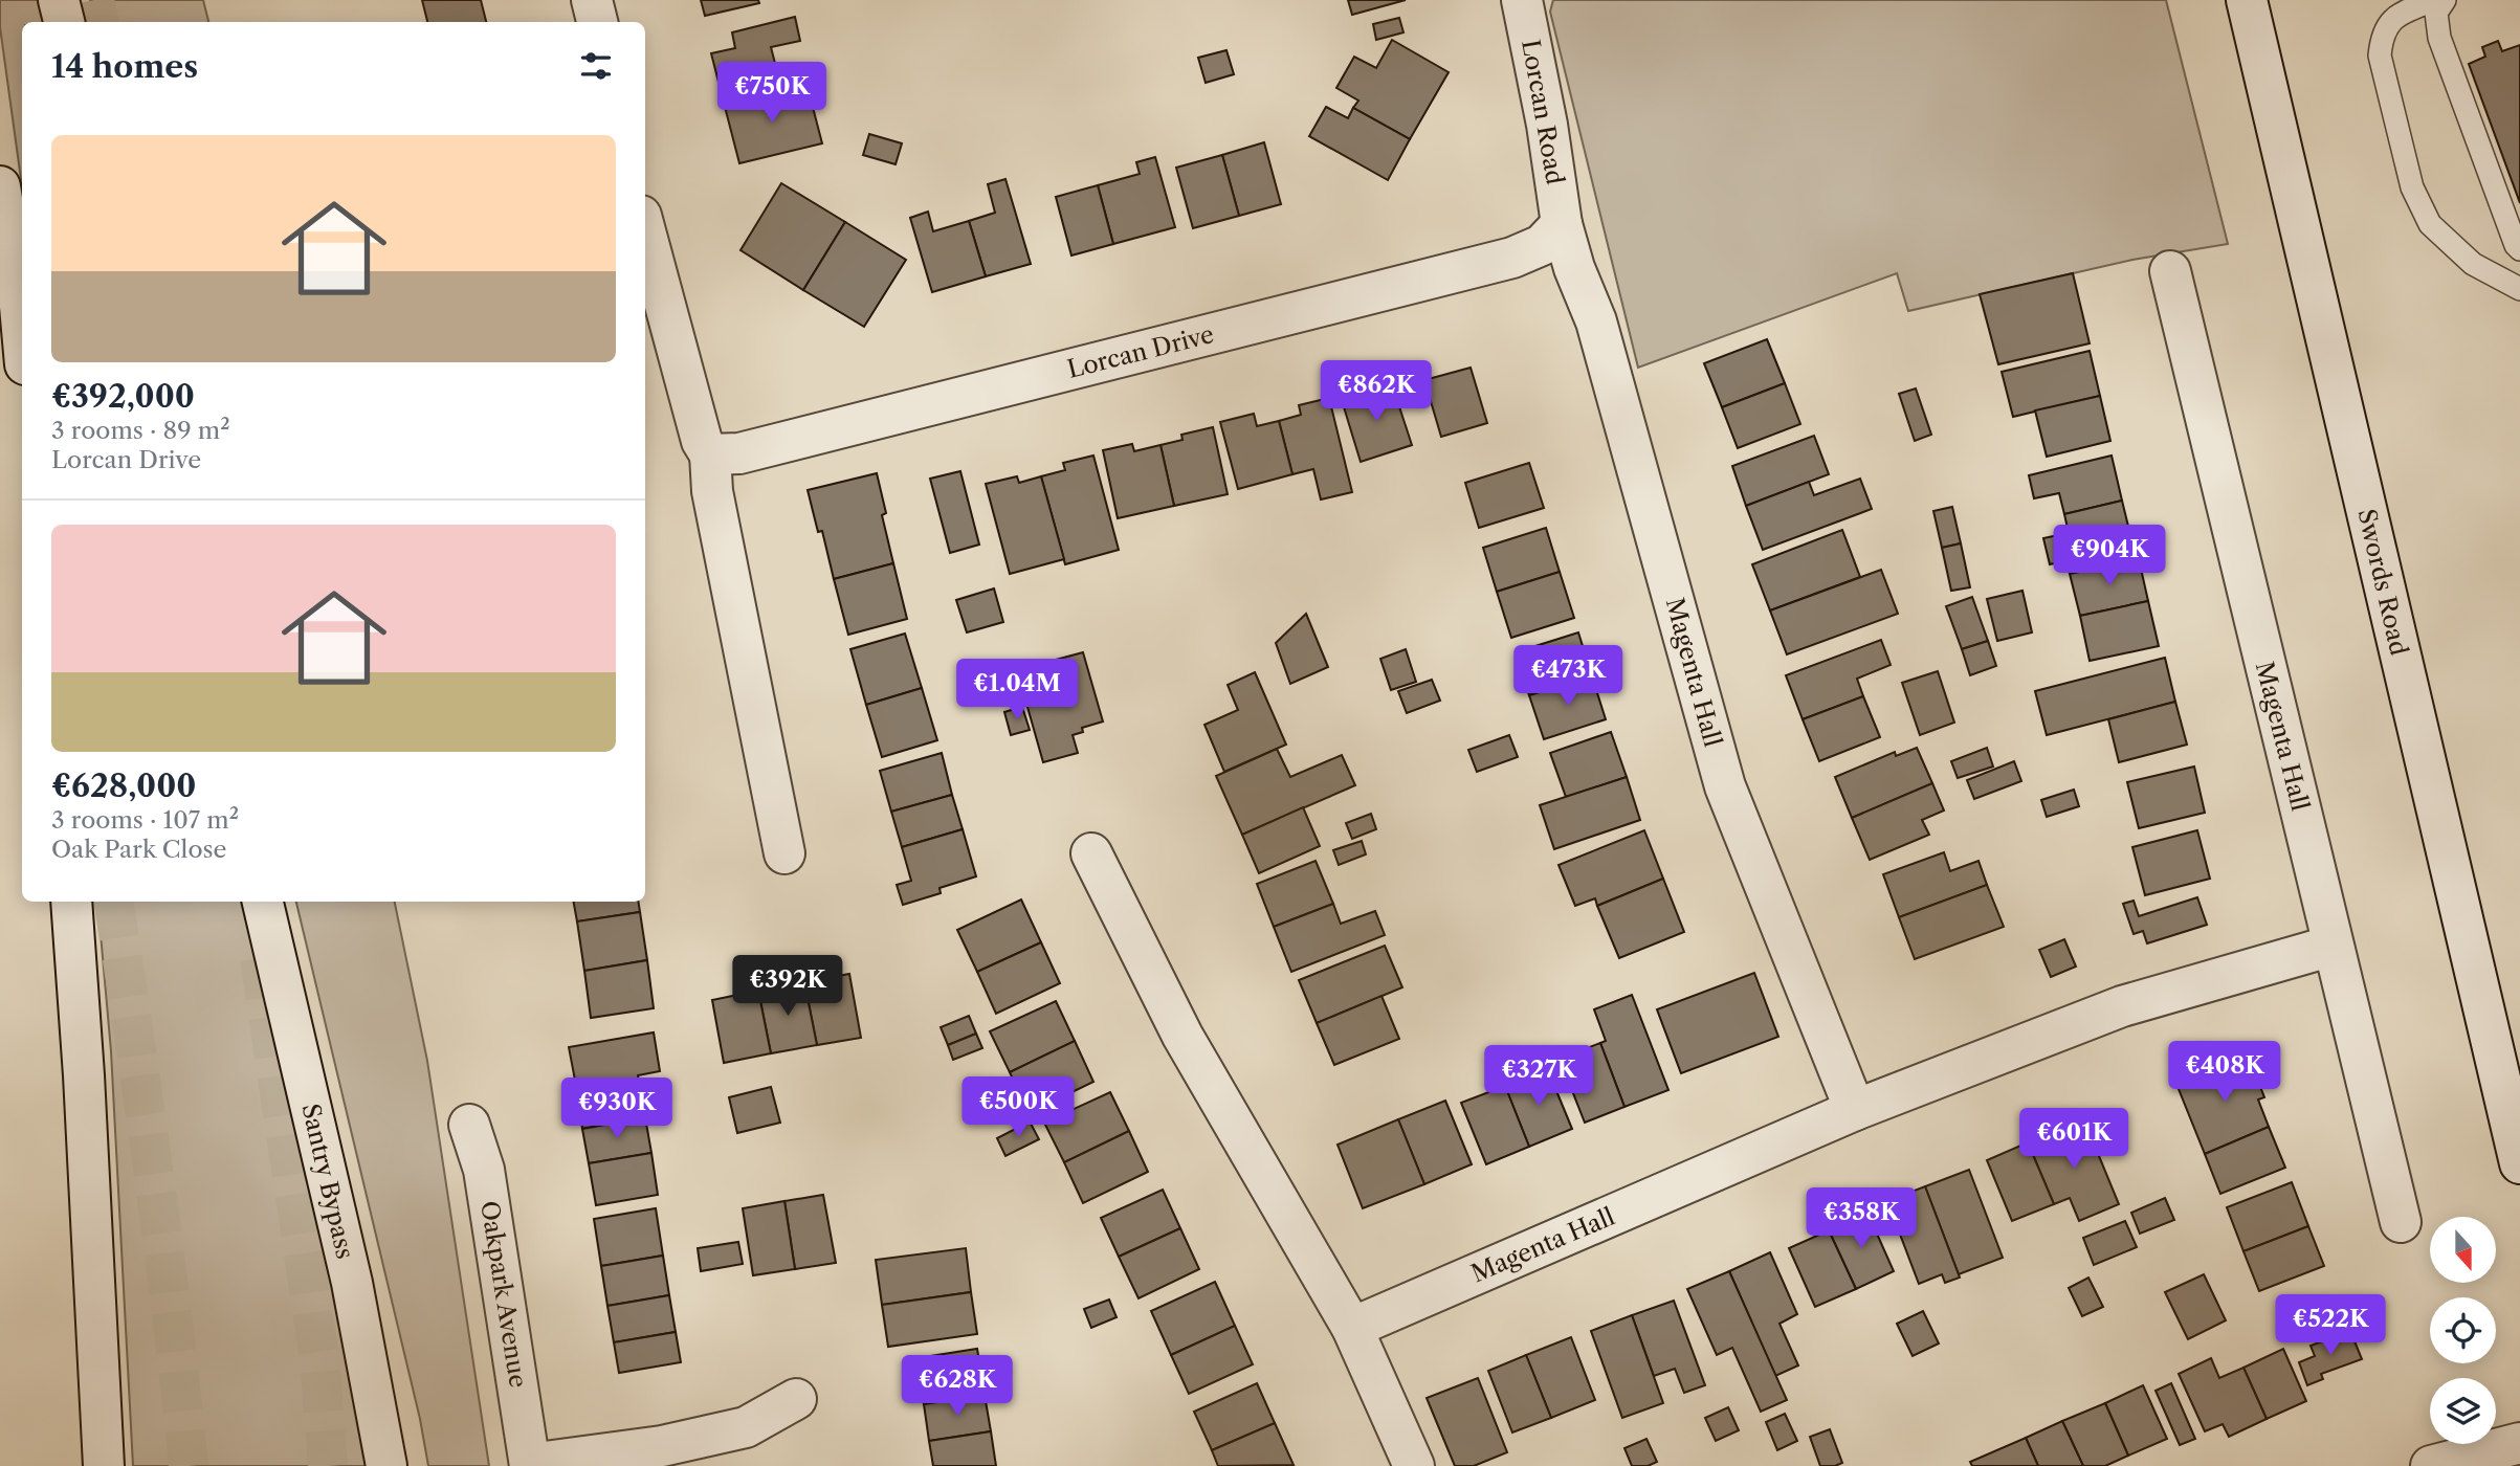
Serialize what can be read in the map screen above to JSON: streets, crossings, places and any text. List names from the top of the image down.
{
  "streets": {
    "street": [
      "Lorcan Road",
      "Lorcan Drive",
      "Swords Road",
      "Magenta Hall",
      "Santry Bypass",
      "Oakpark Avenue"
    ]
  },
  "crossings": [
    ["Lorcan Road", "Lorcan Drive"],
    ["Lorcan Road", "Magenta Hall"],
    ["Lorcan Drive", "Magenta Hall"]
  ],
  "north": "bottom",
  "page": {
    "heading": "14 homes",
    "price": [
      "€750K",
      "€862K",
      "€904K",
      "€473K",
      "€1.04M",
      "€392K",
      "€408K",
      "€327K",
      "€500K",
      "€930K",
      "€601K",
      "€358K",
      "€522K",
      "€628K"
    ],
    "list": [
      {
        "name": "€392,000",
        "note": "3 rooms · 89 m² · Lorcan Drive"
      },
      {
        "name": "€628,000",
        "note": "3 rooms · 107 m² · Oak Park Close"
      }
    ]
  }
}
